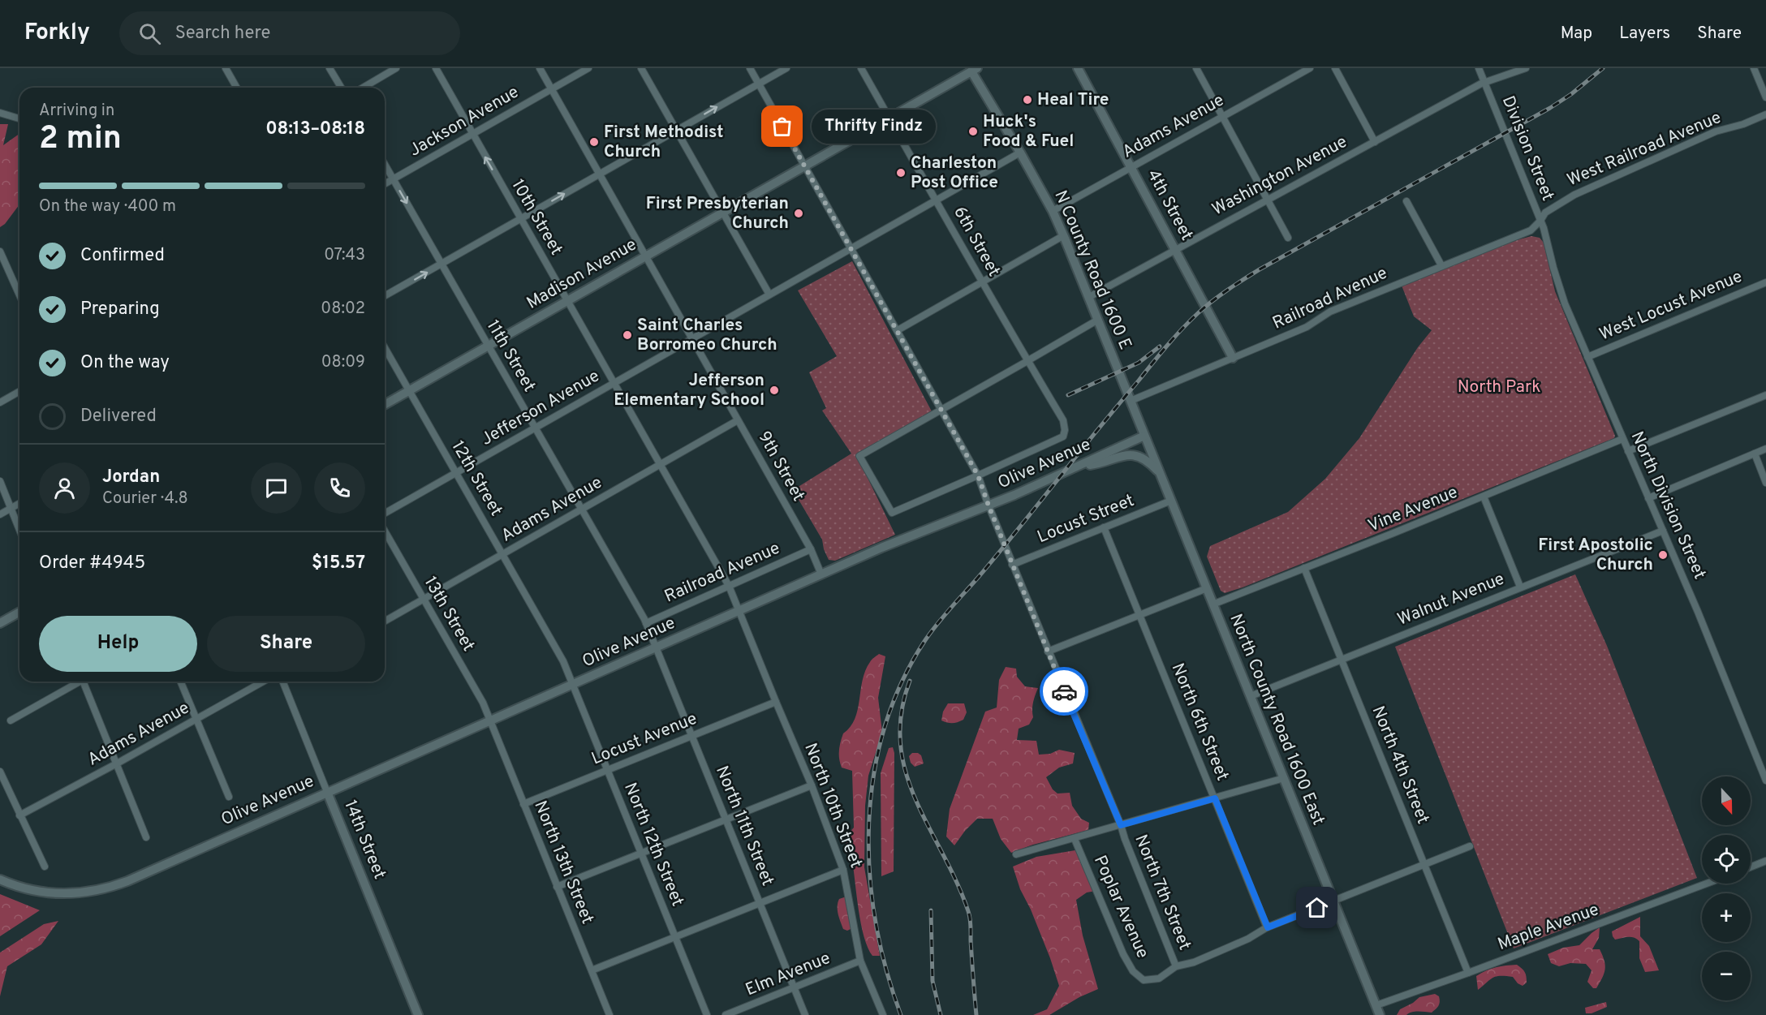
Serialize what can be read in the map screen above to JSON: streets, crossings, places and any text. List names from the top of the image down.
{
  "streets": {
    "main road": [
      "4th Street",
      "N County Road 1600 E",
      "Madison Avenue",
      "Olive Avenue",
      "North County Road 1600 East",
      "14th Street"
    ],
    "street": [
      "Jackson Avenue",
      "Adams Avenue",
      "Division Street",
      "West Railroad Avenue",
      "Washington Avenue",
      "10th Street",
      "6th Street",
      "Railroad Avenue",
      "West Locust Avenue",
      "11th Street",
      "Jefferson Avenue",
      "9th Street",
      "12th Street",
      "North Division Street",
      "Vine Avenue",
      "Locust Street",
      "Walnut Avenue",
      "13th Street",
      "North 6th Street",
      "Locust Avenue",
      "North 4th Street",
      "North 10th Street",
      "North 11th Street",
      "North 12th Street",
      "North 13th Street",
      "North 7th Street",
      "Poplar Avenue",
      "Maple Avenue",
      "Elm Avenue"
    ]
  },
  "crossings": [
    ["Jackson Avenue", "10th Street"],
    ["Jackson Avenue", "11th Street"],
    ["Jackson Avenue", "9th Street"],
    ["Adams Avenue", "4th Street"],
    ["Adams Avenue", "10th Street"],
    ["Adams Avenue", "N County Road 1600 E"],
    ["Adams Avenue", "11th Street"],
    ["Adams Avenue", "9th Street"],
    ["Adams Avenue", "12th Street"],
    ["Adams Avenue", "13th Street"],
    ["Division Street", "West Railroad Avenue"],
    ["Division Street", "Washington Avenue"],
    ["Division Street", "Railroad Avenue"],
    ["Division Street", "North Division Street"],
    ["West Railroad Avenue", "Railroad Avenue"],
    ["Washington Avenue", "4th Street"],
    ["Washington Avenue", "N County Road 1600 E"],
    ["4th Street", "Railroad Avenue"],
    ["10th Street", "Madison Avenue"],
    ["10th Street", "Railroad Avenue"],
    ["10th Street", "Jefferson Avenue"],
    ["10th Street", "Olive Avenue"],
    ["10th Street", "North 10th Street"],
    ["6th Street", "Madison Avenue"],
    ["6th Street", "Jefferson Avenue"],
    ["6th Street", "North 7th Street"],
    ["N County Road 1600 E", "Madison Avenue"],
    ["N County Road 1600 E", "Railroad Avenue"],
    ["N County Road 1600 E", "Jefferson Avenue"],
    ["N County Road 1600 E", "Olive Avenue"],
    ["N County Road 1600 E", "North County Road 1600 East"],
    ["Madison Avenue", "11th Street"],
    ["Madison Avenue", "9th Street"],
    ["Madison Avenue", "12th Street"],
    ["Madison Avenue", "North 7th Street"],
    ["Railroad Avenue", "11th Street"],
    ["Railroad Avenue", "9th Street"],
    ["West Locust Avenue", "North Division Street"],
    ["11th Street", "Jefferson Avenue"],
    ["11th Street", "Olive Avenue"],
    ["11th Street", "North 11th Street"],
    ["Jefferson Avenue", "9th Street"],
    ["Jefferson Avenue", "12th Street"],
    ["Jefferson Avenue", "North 7th Street"],
    ["Olive Avenue", "9th Street"],
    ["Olive Avenue", "12th Street"],
    ["Olive Avenue", "13th Street"],
    ["Olive Avenue", "North County Road 1600 East"],
    ["Olive Avenue", "North 10th Street"],
    ["Olive Avenue", "North 11th Street"],
    ["Olive Avenue", "14th Street"],
    ["Olive Avenue", "North 12th Street"],
    ["Olive Avenue", "North 13th Street"],
    ["Olive Avenue", "North 7th Street"],
    ["12th Street", "North 12th Street"],
    ["North Division Street", "Vine Avenue"],
    ["North Division Street", "Walnut Avenue"],
    ["Vine Avenue", "North County Road 1600 East"],
    ["Vine Avenue", "North 4th Street"],
    ["Locust Street", "North County Road 1600 East"],
    ["Locust Street", "North 6th Street"],
    ["Locust Street", "North 7th Street"],
    ["Walnut Avenue", "North County Road 1600 East"],
    ["Walnut Avenue", "North 4th Street"],
    ["13th Street", "North 13th Street"],
    ["North County Road 1600 East", "Poplar Avenue"],
    ["North County Road 1600 East", "Maple Avenue"],
    ["North 6th Street", "Poplar Avenue"],
    ["Locust Avenue", "North 10th Street"],
    ["Locust Avenue", "North 11th Street"],
    ["Locust Avenue", "North 12th Street"],
    ["Locust Avenue", "North 13th Street"],
    ["North 4th Street", "Poplar Avenue"],
    ["North 4th Street", "Maple Avenue"],
    ["North 10th Street", "Elm Avenue"],
    ["North 11th Street", "Elm Avenue"],
    ["North 7th Street", "Poplar Avenue"]
  ],
  "parks": ["North Park"],
  "places": [
    "Heal Tire",
    "Thrifty Findz",
    "Huck's Food & Fuel",
    "First Methodist Church",
    "Charleston Post Office",
    "First Presbyterian Church",
    "Saint Charles Borromeo Church",
    "Jefferson Elementary School",
    "First Apostolic Church"
  ],
  "north": "bottom",
  "page": {
    "header": "Forkly",
    "search": "Search here",
    "nav": ["Map", "Layers", "Share"],
    "heading": ["2 min", "Arriving in", "08:13–08:18"],
    "panel": [
      "Jordan",
      "Courier · 4.8",
      "Order #4945",
      "$15.57"
    ],
    "bubble": "Thrifty Findz",
    "bar": "On the way · 400 m",
    "list": [
      ["Confirmed", "07:43"],
      ["Preparing", "08:02"],
      ["On the way", "08:09"],
      "Delivered"
    ],
    "buttons": ["Help", "Share"],
    "map_buttons": ["+", "−"]
  }
}
